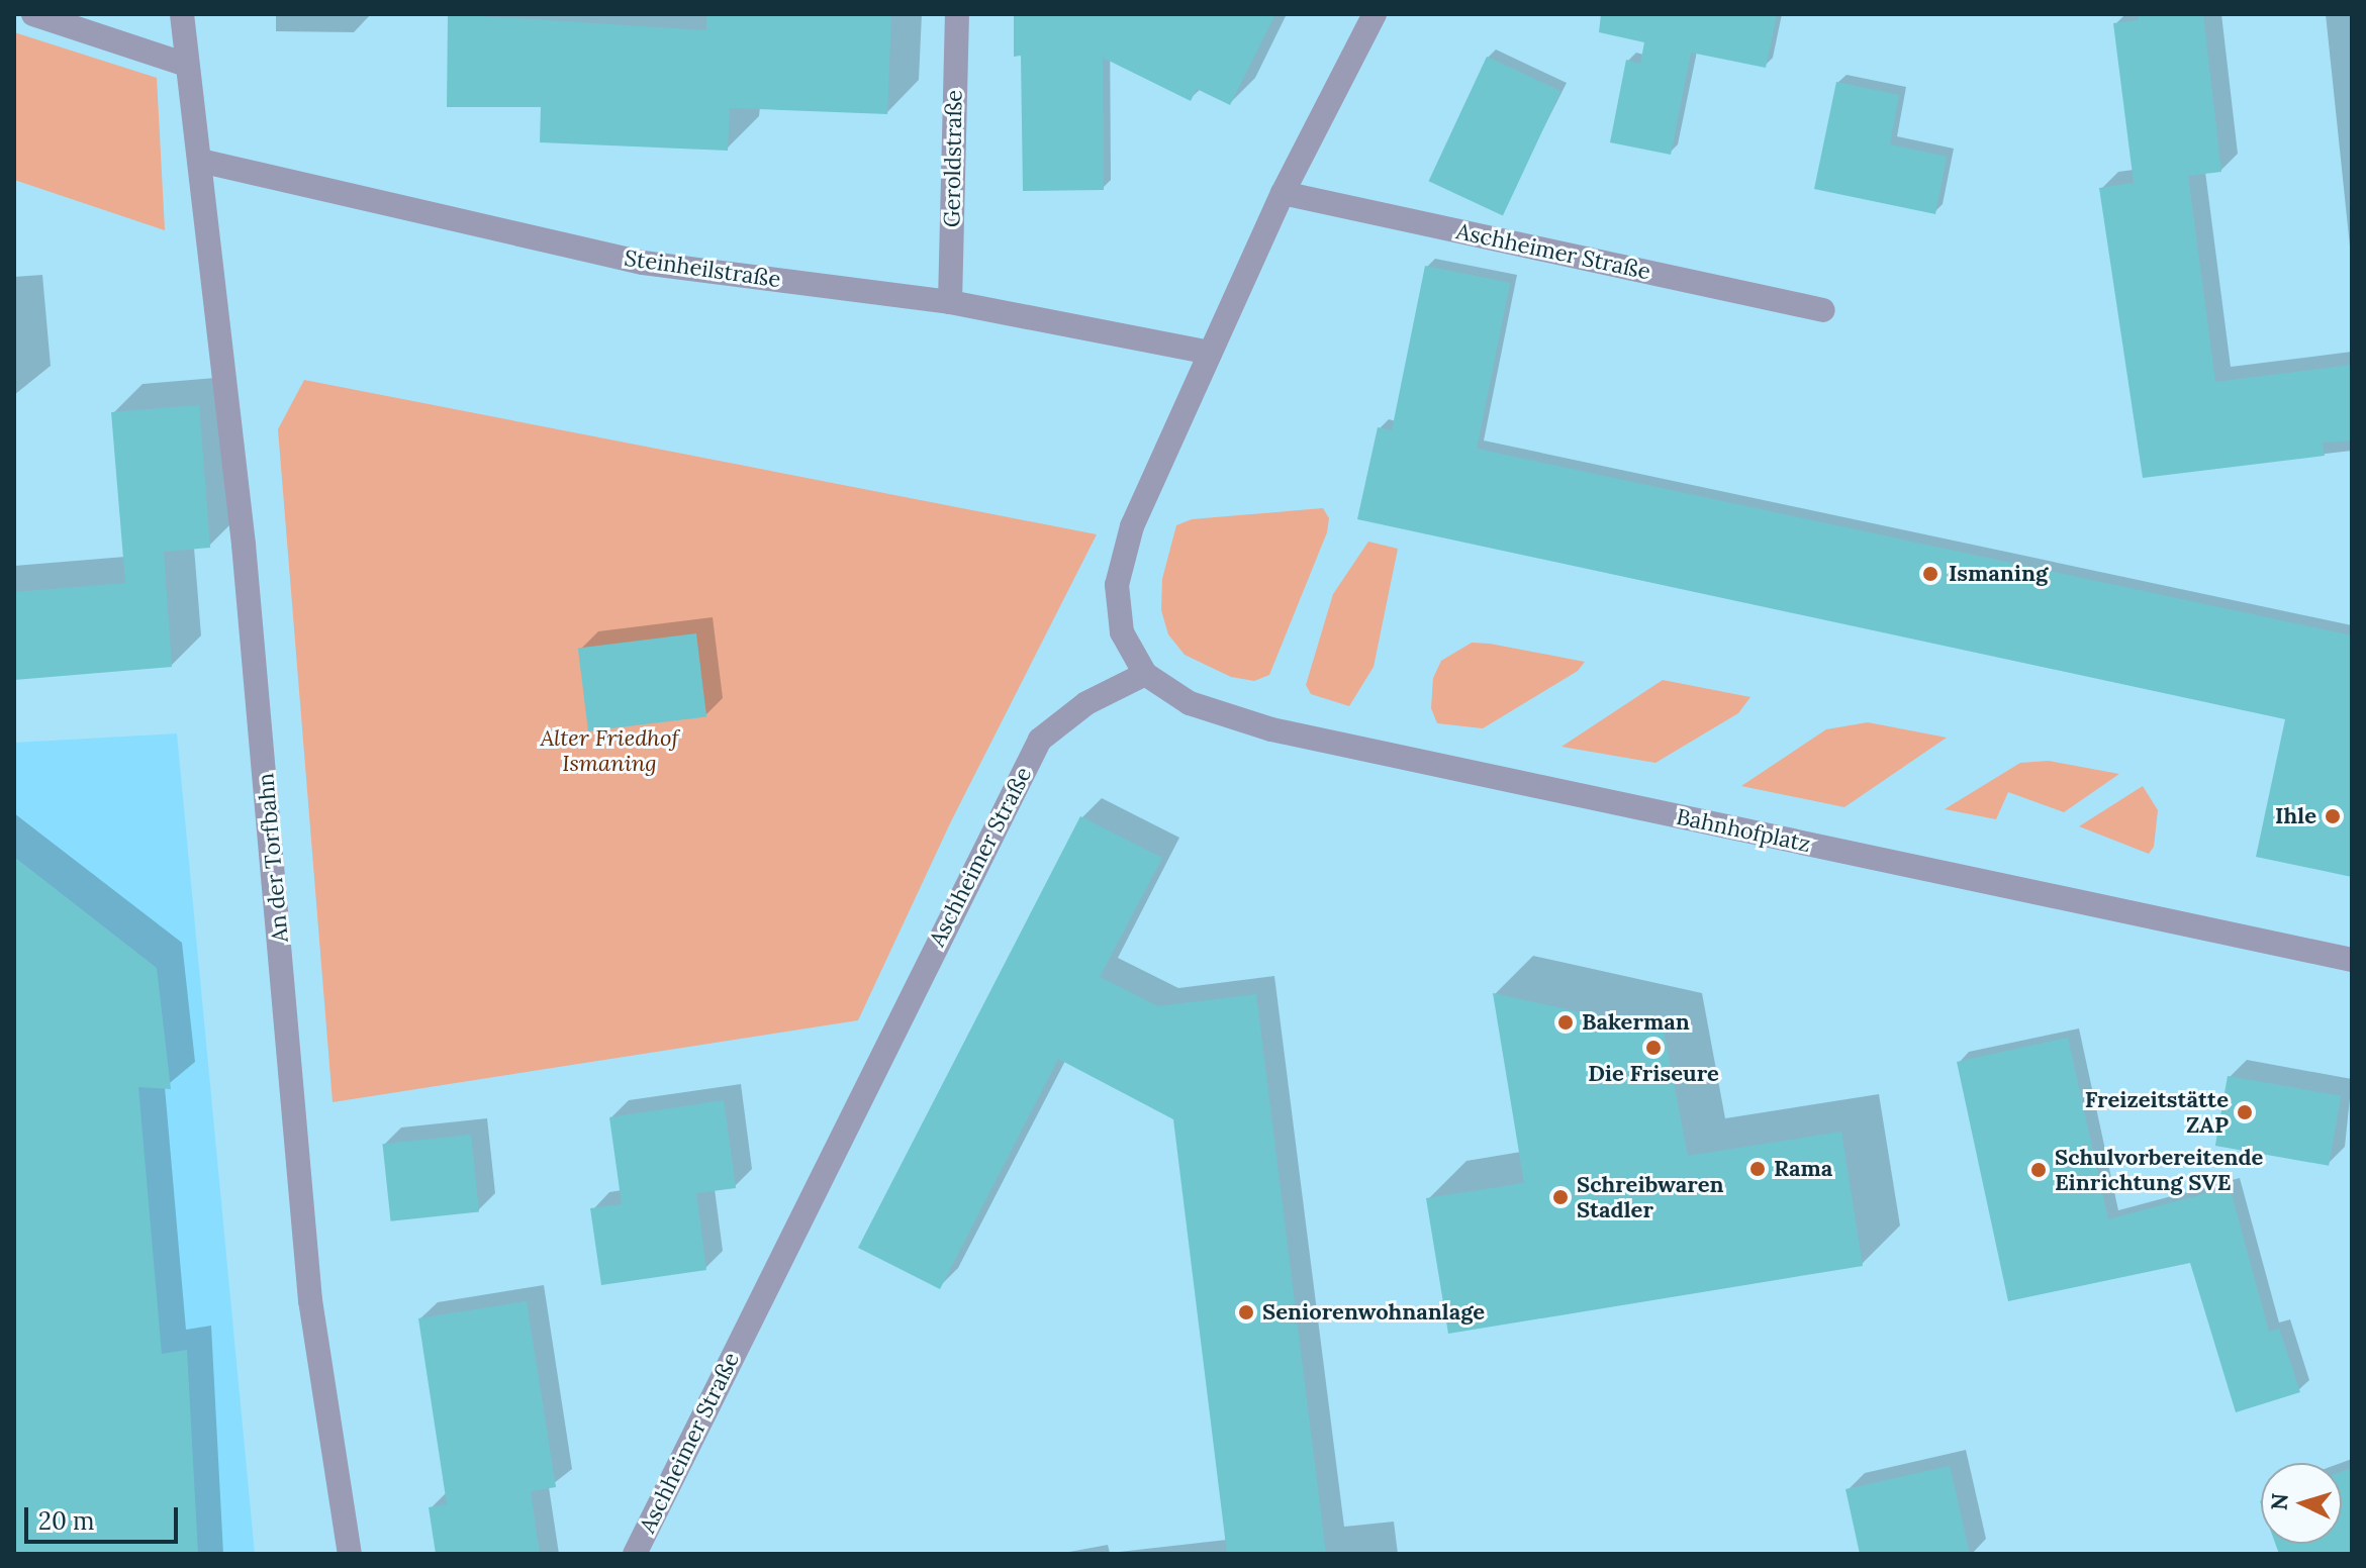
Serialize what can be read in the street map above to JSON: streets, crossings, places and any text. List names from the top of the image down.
{
  "streets": {
    "street": [
      "Geroldstraße",
      "Aschheimer Straße",
      "Steinheilstraße",
      "Bahnhofplatz",
      "An der Torfbahn"
    ]
  },
  "crossings": [
    ["Geroldstraße", "Steinheilstraße"],
    ["Aschheimer Straße", "Bahnhofplatz"],
    ["Steinheilstraße", "An der Torfbahn"]
  ],
  "parks": ["Alter Friedhof Ismaning"],
  "places": [
    "Ismaning",
    "Ihle",
    "Bakerman",
    "Die Friseure",
    "Freizeitstätte ZAP",
    "Rama",
    "Schulvorbereitende Einrichtung SVE",
    "Schreibwaren Stadler",
    "Seniorenwohnanlage"
  ],
  "scale_bar": "20 m",
  "north": "left"
}
